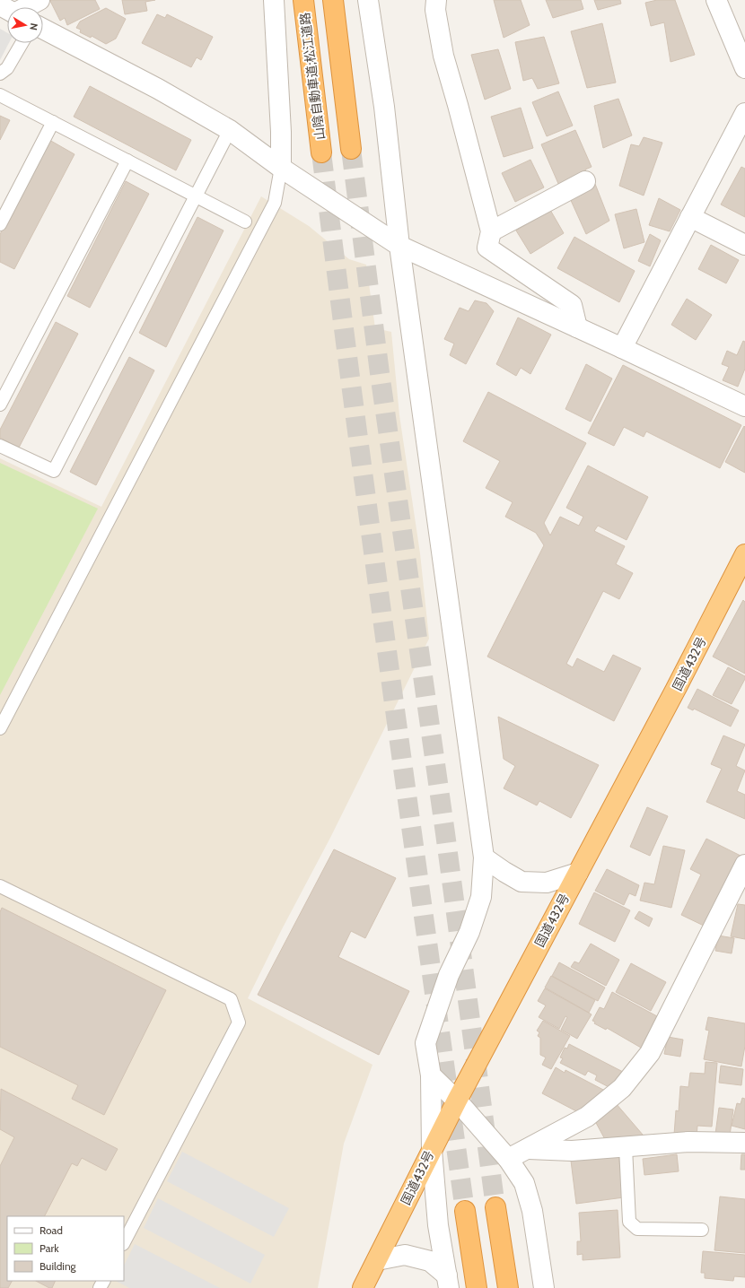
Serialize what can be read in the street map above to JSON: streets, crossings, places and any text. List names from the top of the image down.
{
  "streets": {
    "highway": ["山陰自動車道;松江道路", "国道432号"]
  },
  "legend": ["Road", "Park", "Building"],
  "north": "right"
}
